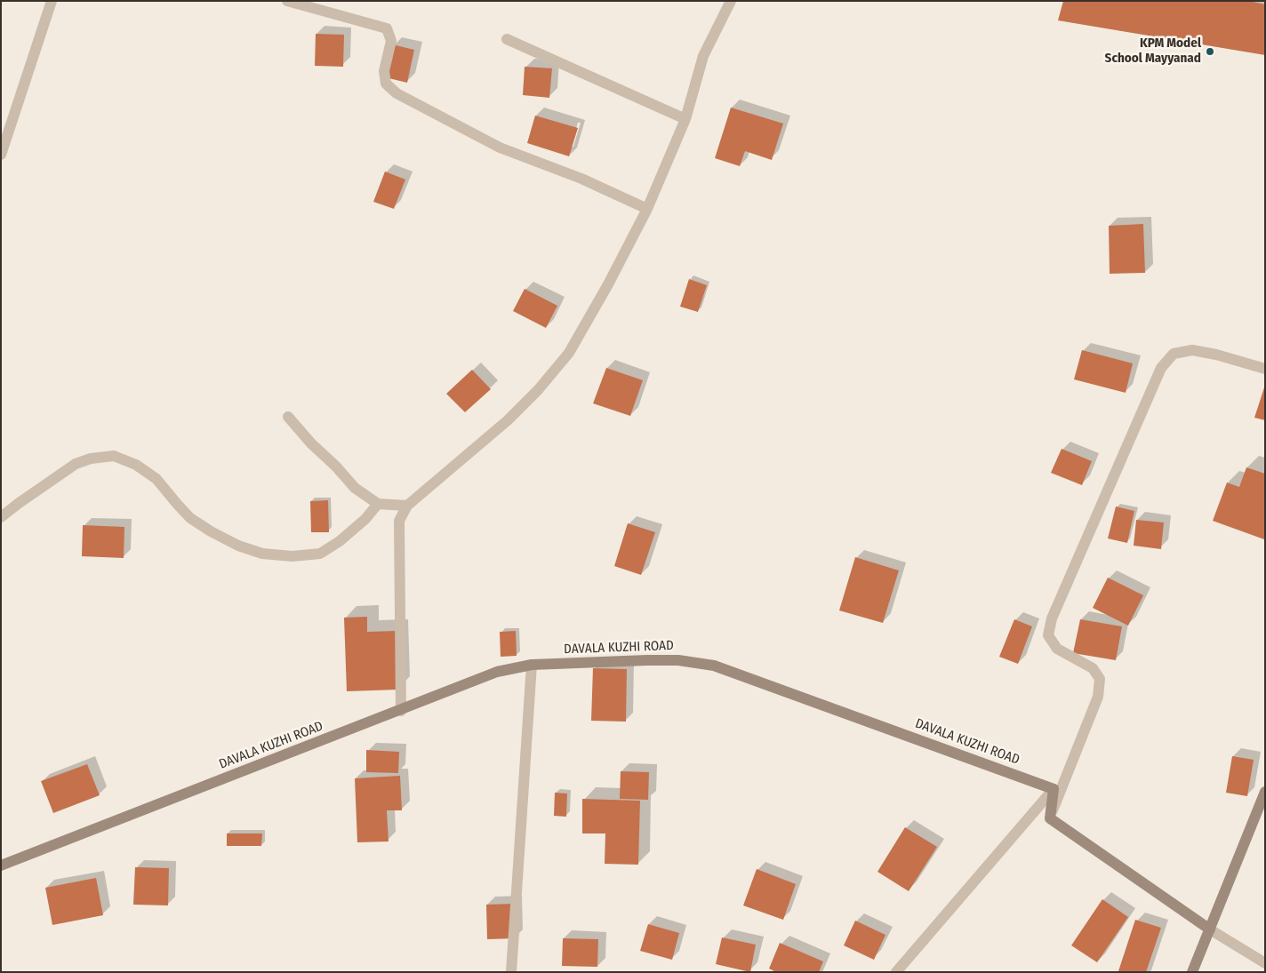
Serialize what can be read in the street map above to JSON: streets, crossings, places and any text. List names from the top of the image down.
{
  "streets": {
    "street": ["DAVALA KUZHI ROAD"]
  },
  "places": ["KPM Model School Mayyanad"]
}
